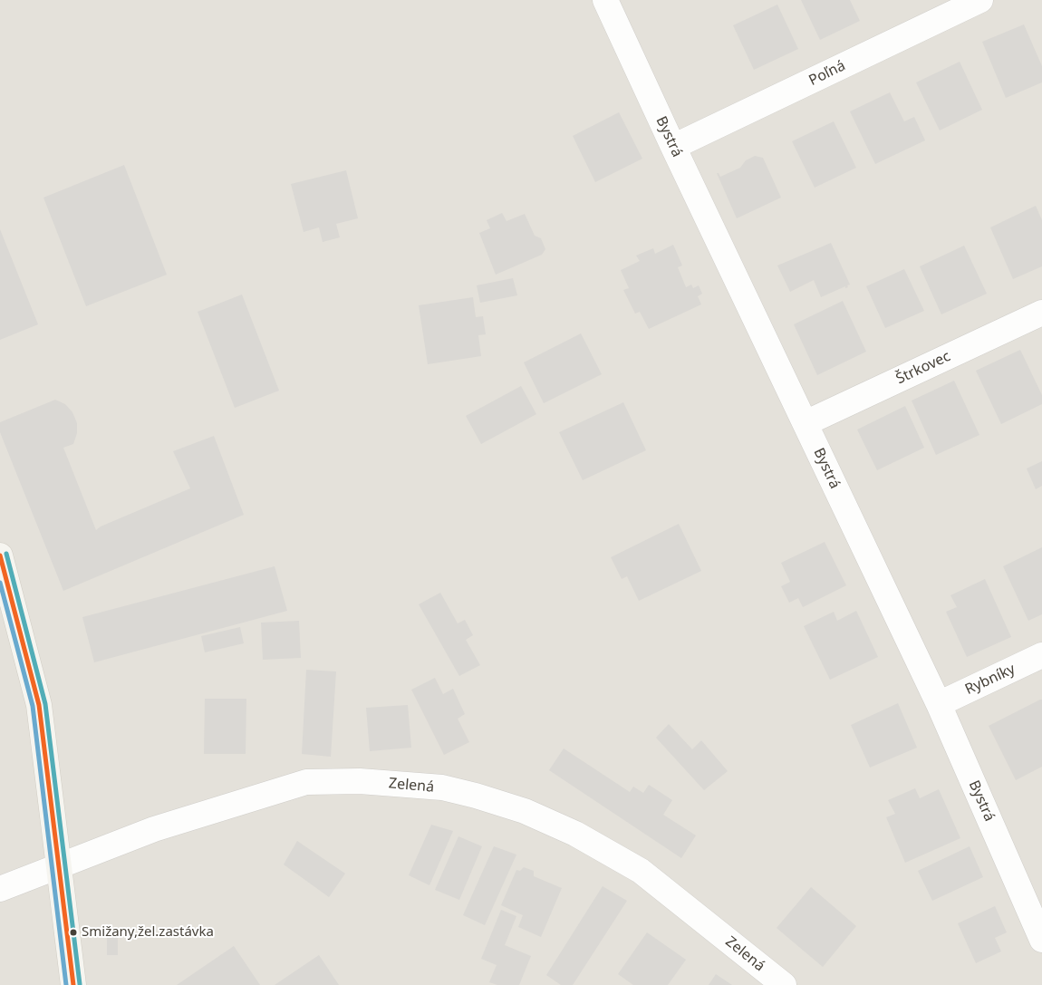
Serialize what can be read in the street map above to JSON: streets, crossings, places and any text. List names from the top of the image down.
{
  "streets": {
    "street": [
      "Poľná",
      "Bystrá",
      "Štrkovec",
      "Rybníky",
      "Zelená"
    ]
  },
  "crossings": [
    ["Poľná", "Bystrá"],
    ["Bystrá", "Štrkovec"],
    ["Bystrá", "Rybníky"]
  ],
  "places": ["Smižany,žel.zastávka"]
}
